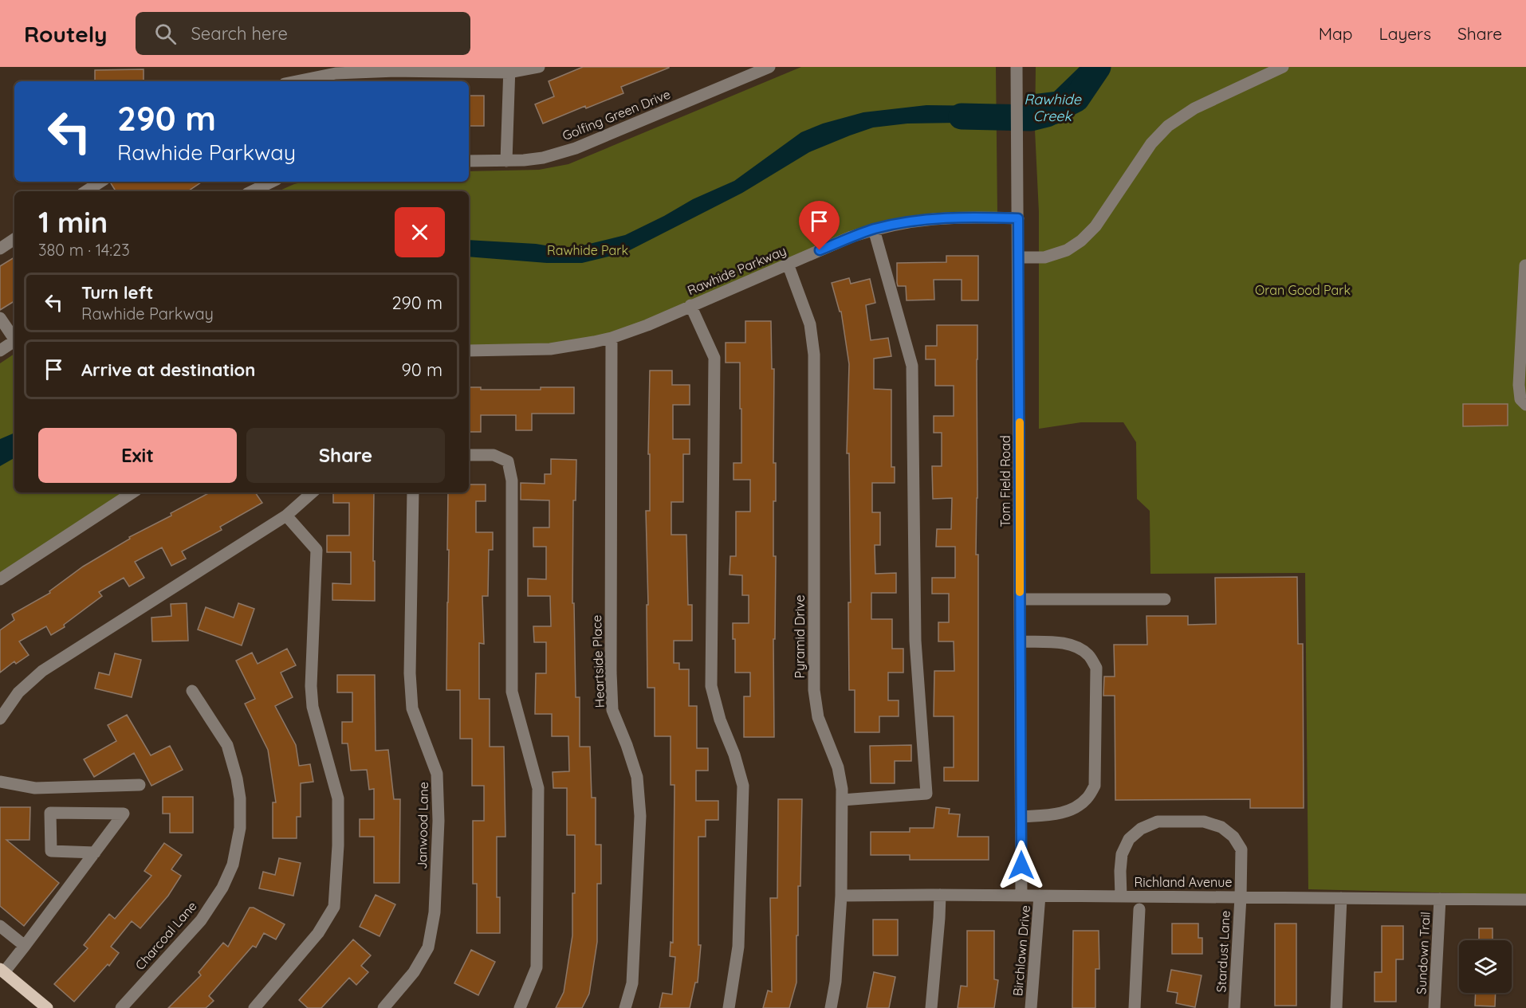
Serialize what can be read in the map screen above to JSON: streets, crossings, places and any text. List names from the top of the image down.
{
  "streets": {
    "street": [
      "Golfing Green Drive",
      "Rawhide Parkway",
      "Tom Field Road",
      "Pyramid Drive",
      "Heartside Place",
      "Janwood Lane",
      "Richland Avenue",
      "Charcoal Lane",
      "Birchlawn Drive",
      "Stardust Lane",
      "Sundown Trail"
    ]
  },
  "crossings": [
    ["Rawhide Parkway", "Tom Field Road"],
    ["Rawhide Parkway", "Pyramid Drive"],
    ["Rawhide Parkway", "Heartside Place"],
    ["Tom Field Road", "Richland Avenue"],
    ["Pyramid Drive", "Richland Avenue"],
    ["Richland Avenue", "Birchlawn Drive"],
    ["Richland Avenue", "Stardust Lane"],
    ["Richland Avenue", "Sundown Trail"]
  ],
  "water": ["Rawhide Creek"],
  "parks": ["Rawhide Park", "Oran Good Park"],
  "page": {
    "header": "Routely",
    "search": "Search here",
    "nav": ["Map", "Layers", "Share"],
    "turn": ["290 m", "Rawhide Parkway"],
    "heading": ["1 min", "380 m · 14:23"],
    "list": [
      {
        "name": "Turn left",
        "note": "Rawhide Parkway",
        "value": "290 m"
      },
      {
        "name": "Arrive at destination",
        "value": "90 m"
      }
    ],
    "buttons": ["Exit", "Share"]
  }
}
